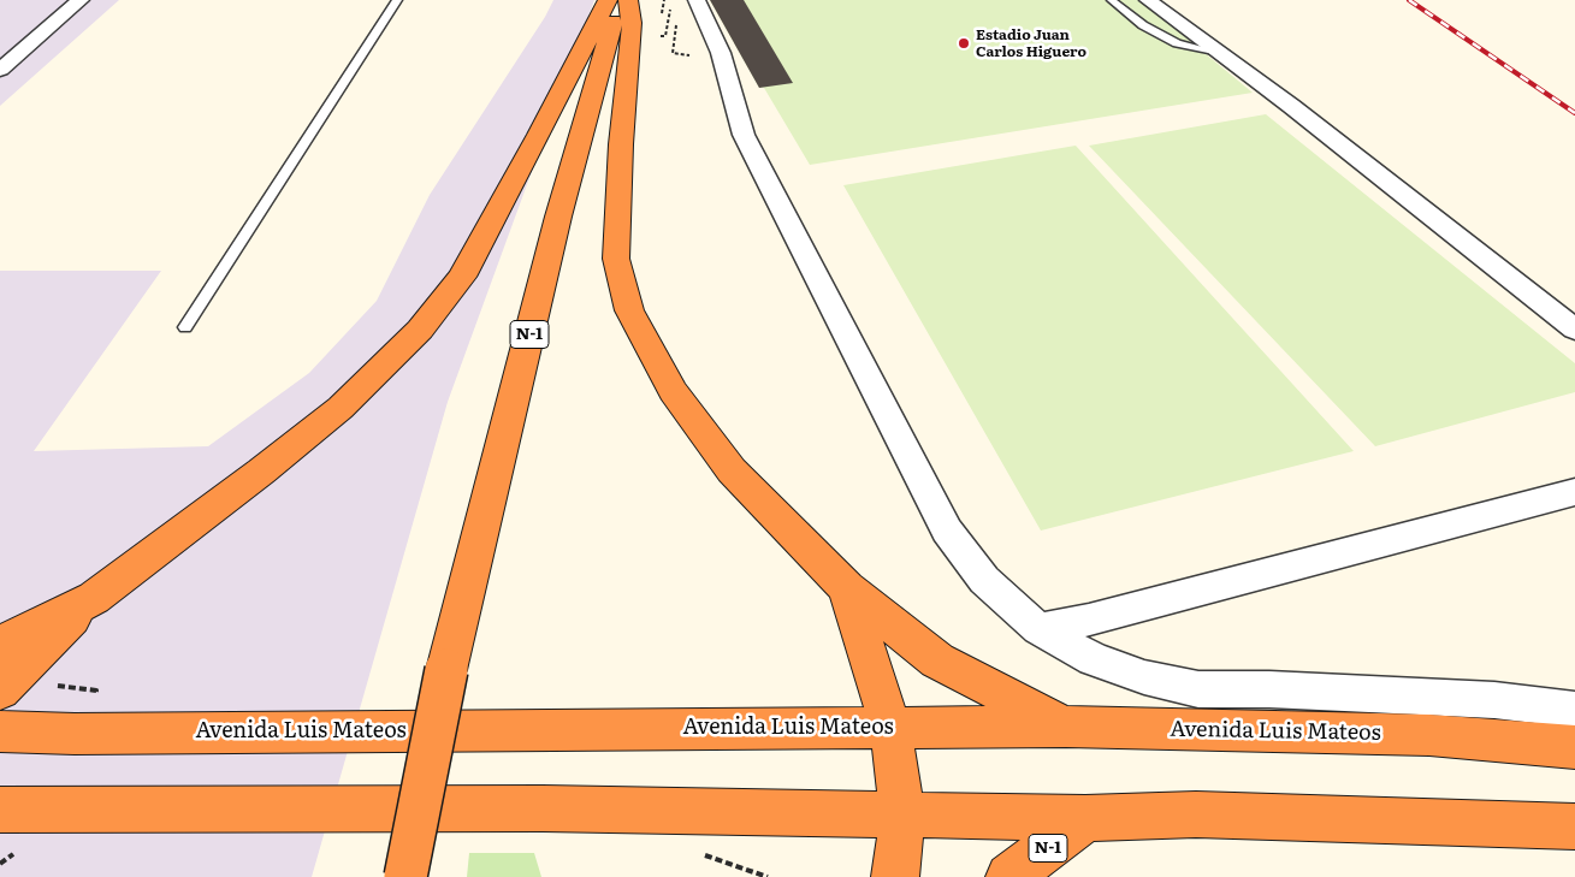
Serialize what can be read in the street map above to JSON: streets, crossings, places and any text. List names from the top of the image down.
{
  "streets": {
    "highway": ["N-1", "Avenida Luis Mateos"]
  },
  "places": ["Estadio Juan Carlos Higuero"]
}
